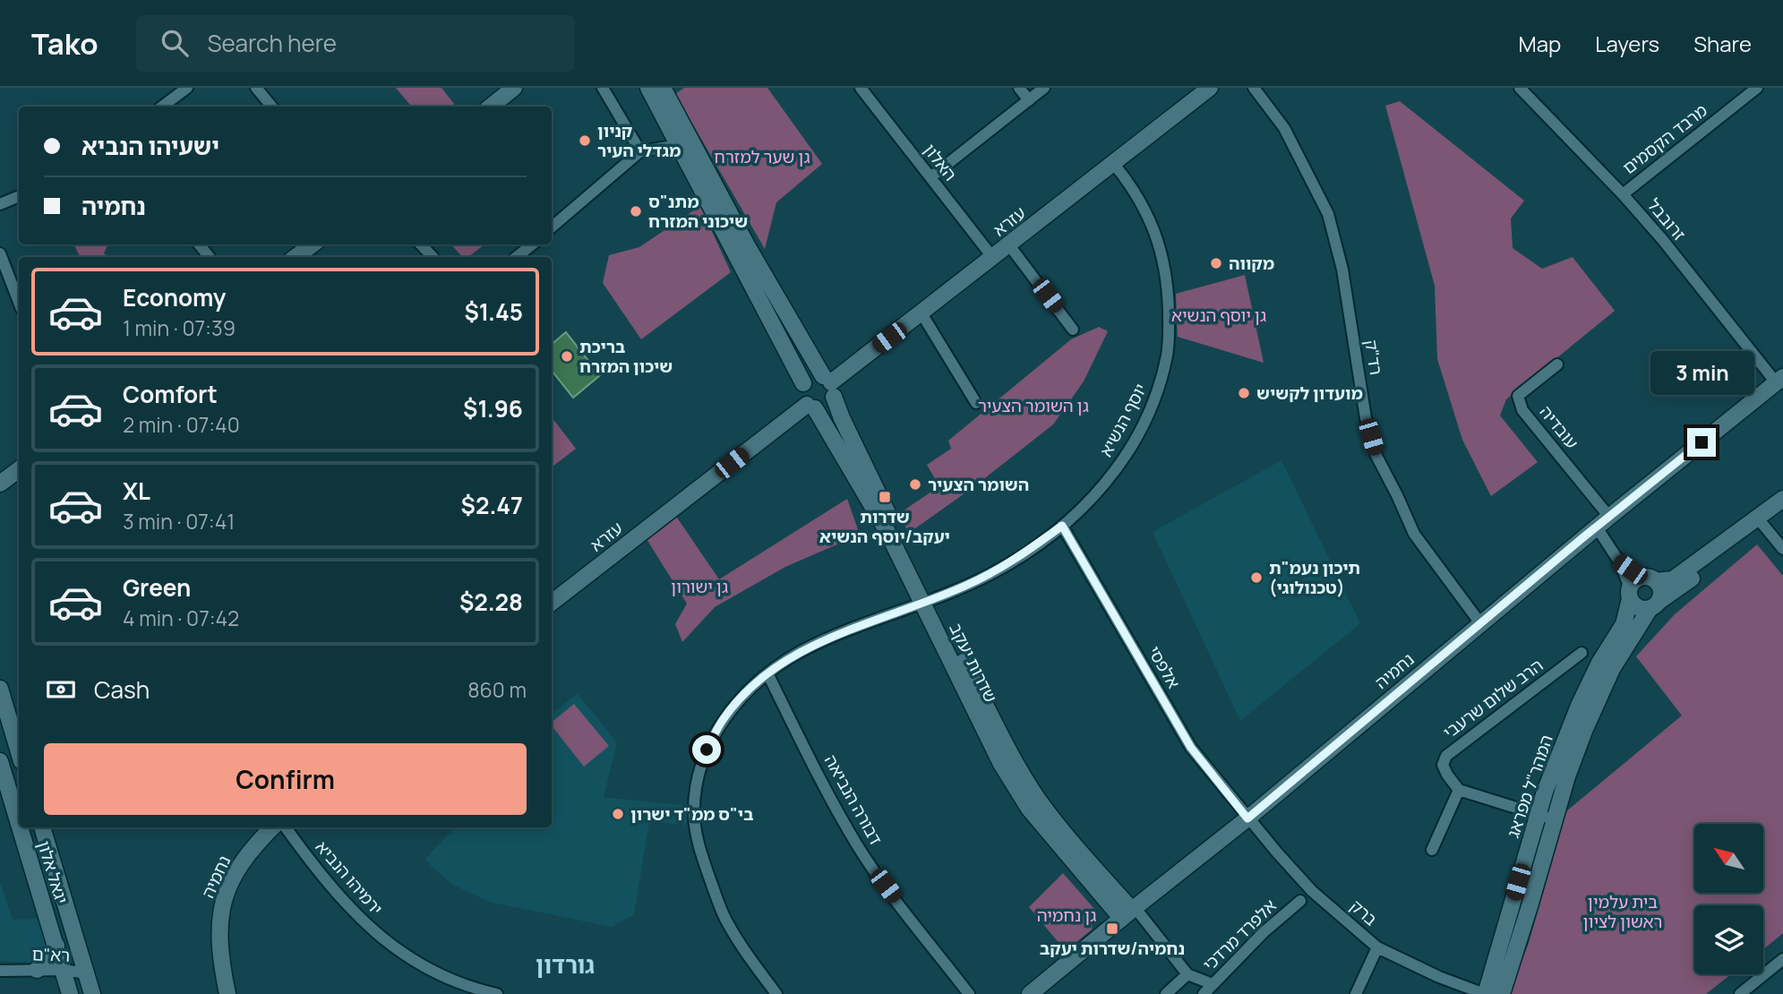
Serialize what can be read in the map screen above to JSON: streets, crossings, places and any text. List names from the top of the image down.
{
  "streets": {
    "street": [
      "מרבד הקסמים",
      "האלון",
      "זרובבל",
      "עזרא",
      "רד\"ק",
      "יוסף הנשיא",
      "עובדיה",
      "שדרות יעקב",
      "אלפסי",
      "נחמיה",
      "הרב שלום שרעבי",
      "המהר\"ל מפראג",
      "דבורה הנביאה",
      "יגאל אלון",
      "ירמיהו הנביא",
      "ברק",
      "אלפרד מרדכי",
      "רא\"ם"
    ]
  },
  "crossings": [
    ["מרבד הקסמים", "זרובבל"],
    ["האלון", "עזרא"],
    ["זרובבל", "נחמיה"],
    ["עזרא", "יוסף הנשיא"],
    ["עזרא", "שדרות יעקב"],
    ["רד\"ק", "נחמיה"],
    ["יוסף הנשיא", "שדרות יעקב"],
    ["יוסף הנשיא", "אלפסי"],
    ["יוסף הנשיא", "דבורה הנביאה"],
    ["עובדיה", "נחמיה"],
    ["עובדיה", "המהר\"ל מפראג"],
    ["שדרות יעקב", "נחמיה"],
    ["אלפסי", "נחמיה"],
    ["אלפסי", "ברק"],
    ["נחמיה", "ברק"],
    ["המהר\"ל מפראג", "ברק"],
    ["יגאל אלון", "רא\"ם"]
  ],
  "districts": ["גורדון"],
  "parks": [
    "גן שער למזרח",
    "גן יוסף הנשיא",
    "גן השומר הצעיר",
    "גן ישורון",
    "בית עלמין ראשון לציון",
    "גן נחמיה"
  ],
  "places": {
    "other": [
      "קניון מגדלי העיר",
      "מתנ\"ס שיכוני המזרח",
      "מקווה",
      "בריכת שיכון המזרח",
      "מועדון לקשיש",
      "השומר הצעיר",
      "תיכון נעמ\"ת (טכנולוגי)",
      "בי\"ס ממ\"ד ישרון"
    ],
    "transit": ["שדרות יעקב/יוסף הנשיא", "נחמיה/שדרות יעקב"]
  },
  "north": "top left",
  "page": {
    "header": "Tako",
    "search": "Search here",
    "nav": ["Map", "Layers", "Share"],
    "banner": ["ישעיהו הנביא", "נחמיה"],
    "list": [
      {
        "name": "Economy",
        "note": "1 min · 07:39",
        "value": "$1.45"
      },
      {
        "name": "Comfort",
        "note": "2 min · 07:40",
        "value": "$1.96"
      },
      {
        "name": "XL",
        "note": "3 min · 07:41",
        "value": "$2.47"
      },
      {
        "name": "Green",
        "note": "4 min · 07:42",
        "value": "$2.28"
      }
    ],
    "bubble": "3 min",
    "pay": ["Cash", "860 m"],
    "buttons": "Confirm"
  }
}
